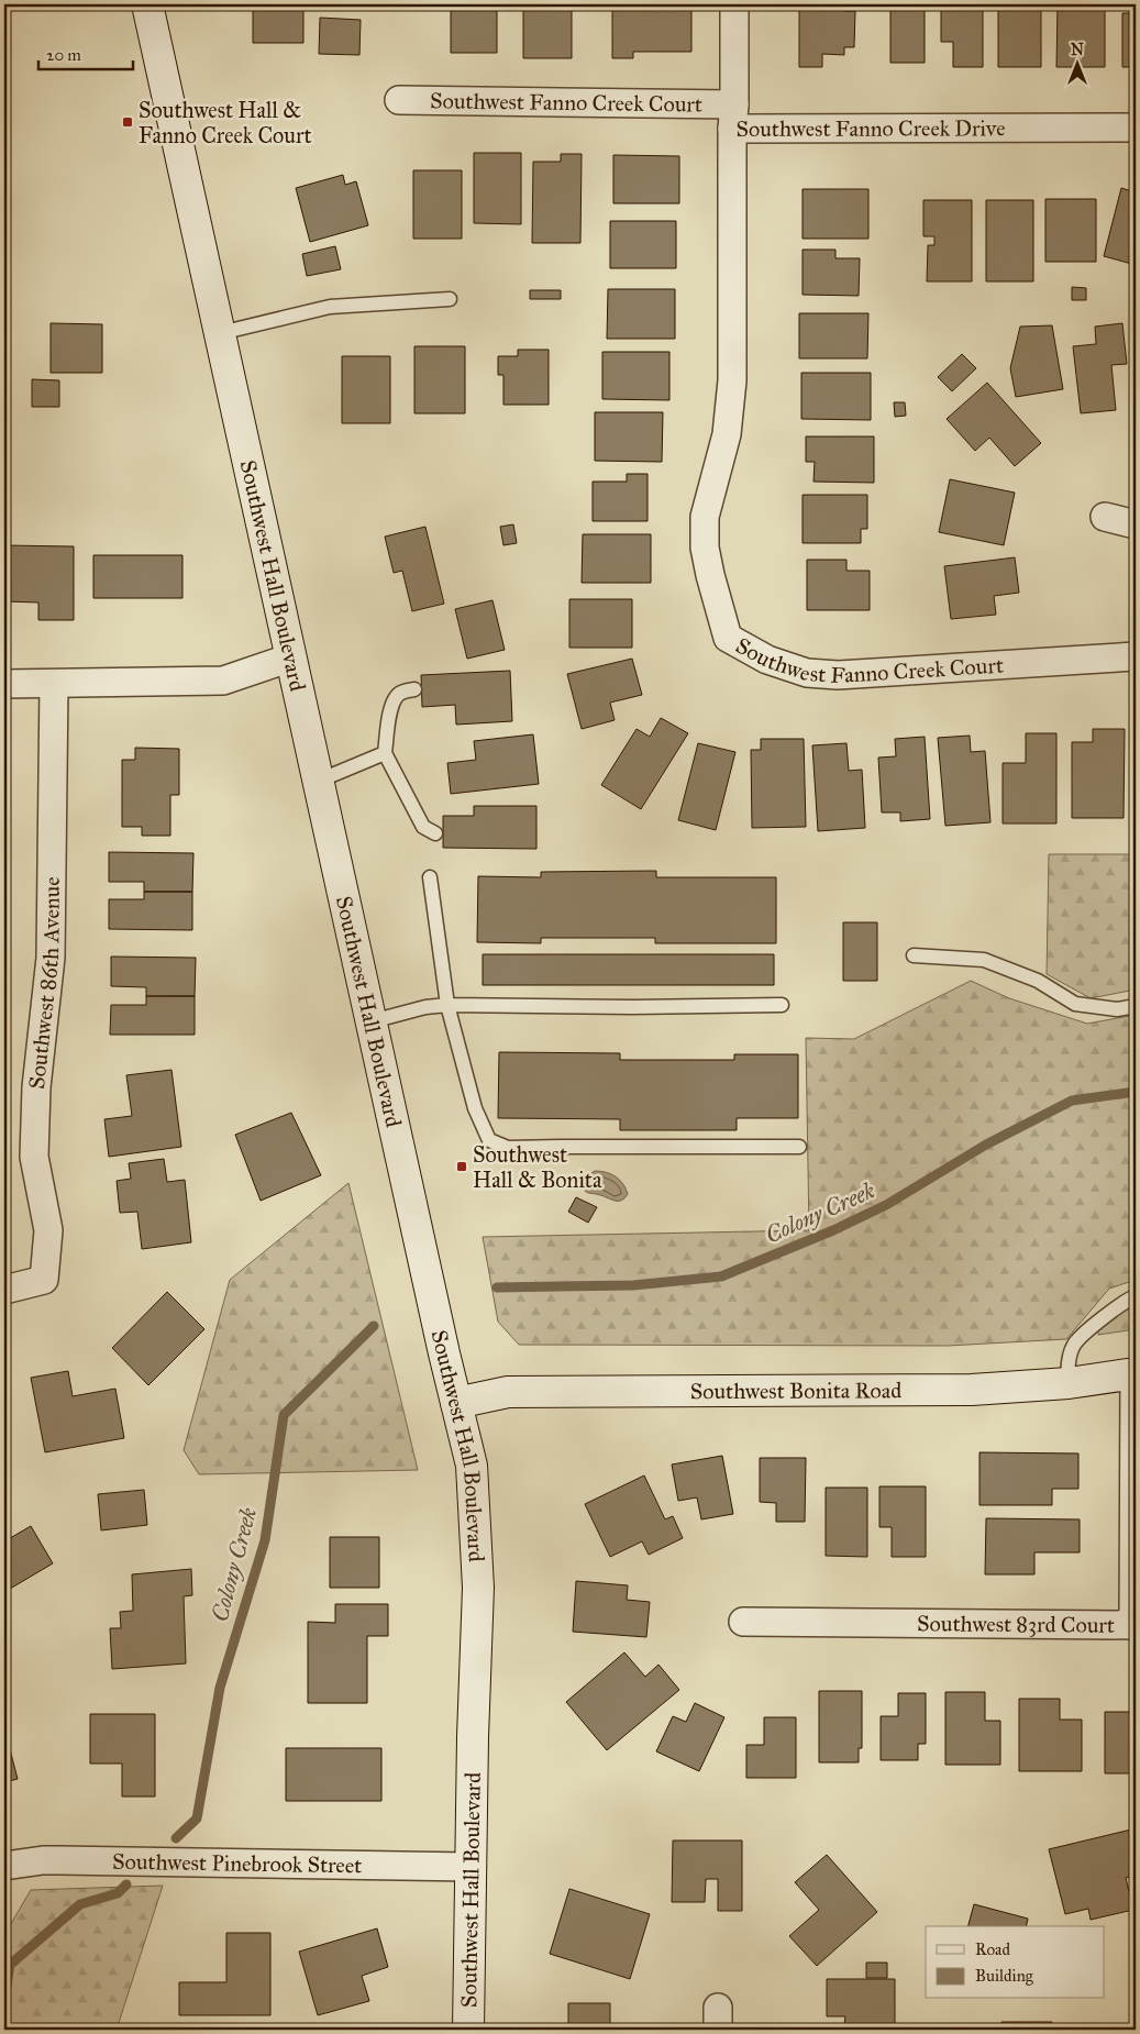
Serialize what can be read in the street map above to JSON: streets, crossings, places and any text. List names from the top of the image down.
{
  "streets": {
    "main road": ["Southwest Hall Boulevard", "Southwest Bonita Road"],
    "street": [
      "Southwest Fanno Creek Court",
      "Southwest Fanno Creek Drive",
      "Southwest 86th Avenue",
      "Southwest 83rd Court",
      "Southwest Pinebrook Street"
    ]
  },
  "crossings": [
    ["Southwest Fanno Creek Court", "Southwest Fanno Creek Drive"],
    ["Southwest Hall Boulevard", "Southwest Bonita Road"],
    ["Southwest Hall Boulevard", "Southwest Pinebrook Street"],
    ["Southwest Bonita Road", "Southwest 83rd Court"]
  ],
  "water": ["Colony Creek"],
  "places": {
    "transit": ["Southwest Hall & Fanno Creek Court", "Southwest Hall & Bonita"]
  },
  "legend": ["Road", "Building"],
  "scale_bar": "20 m",
  "north": "top"
}
